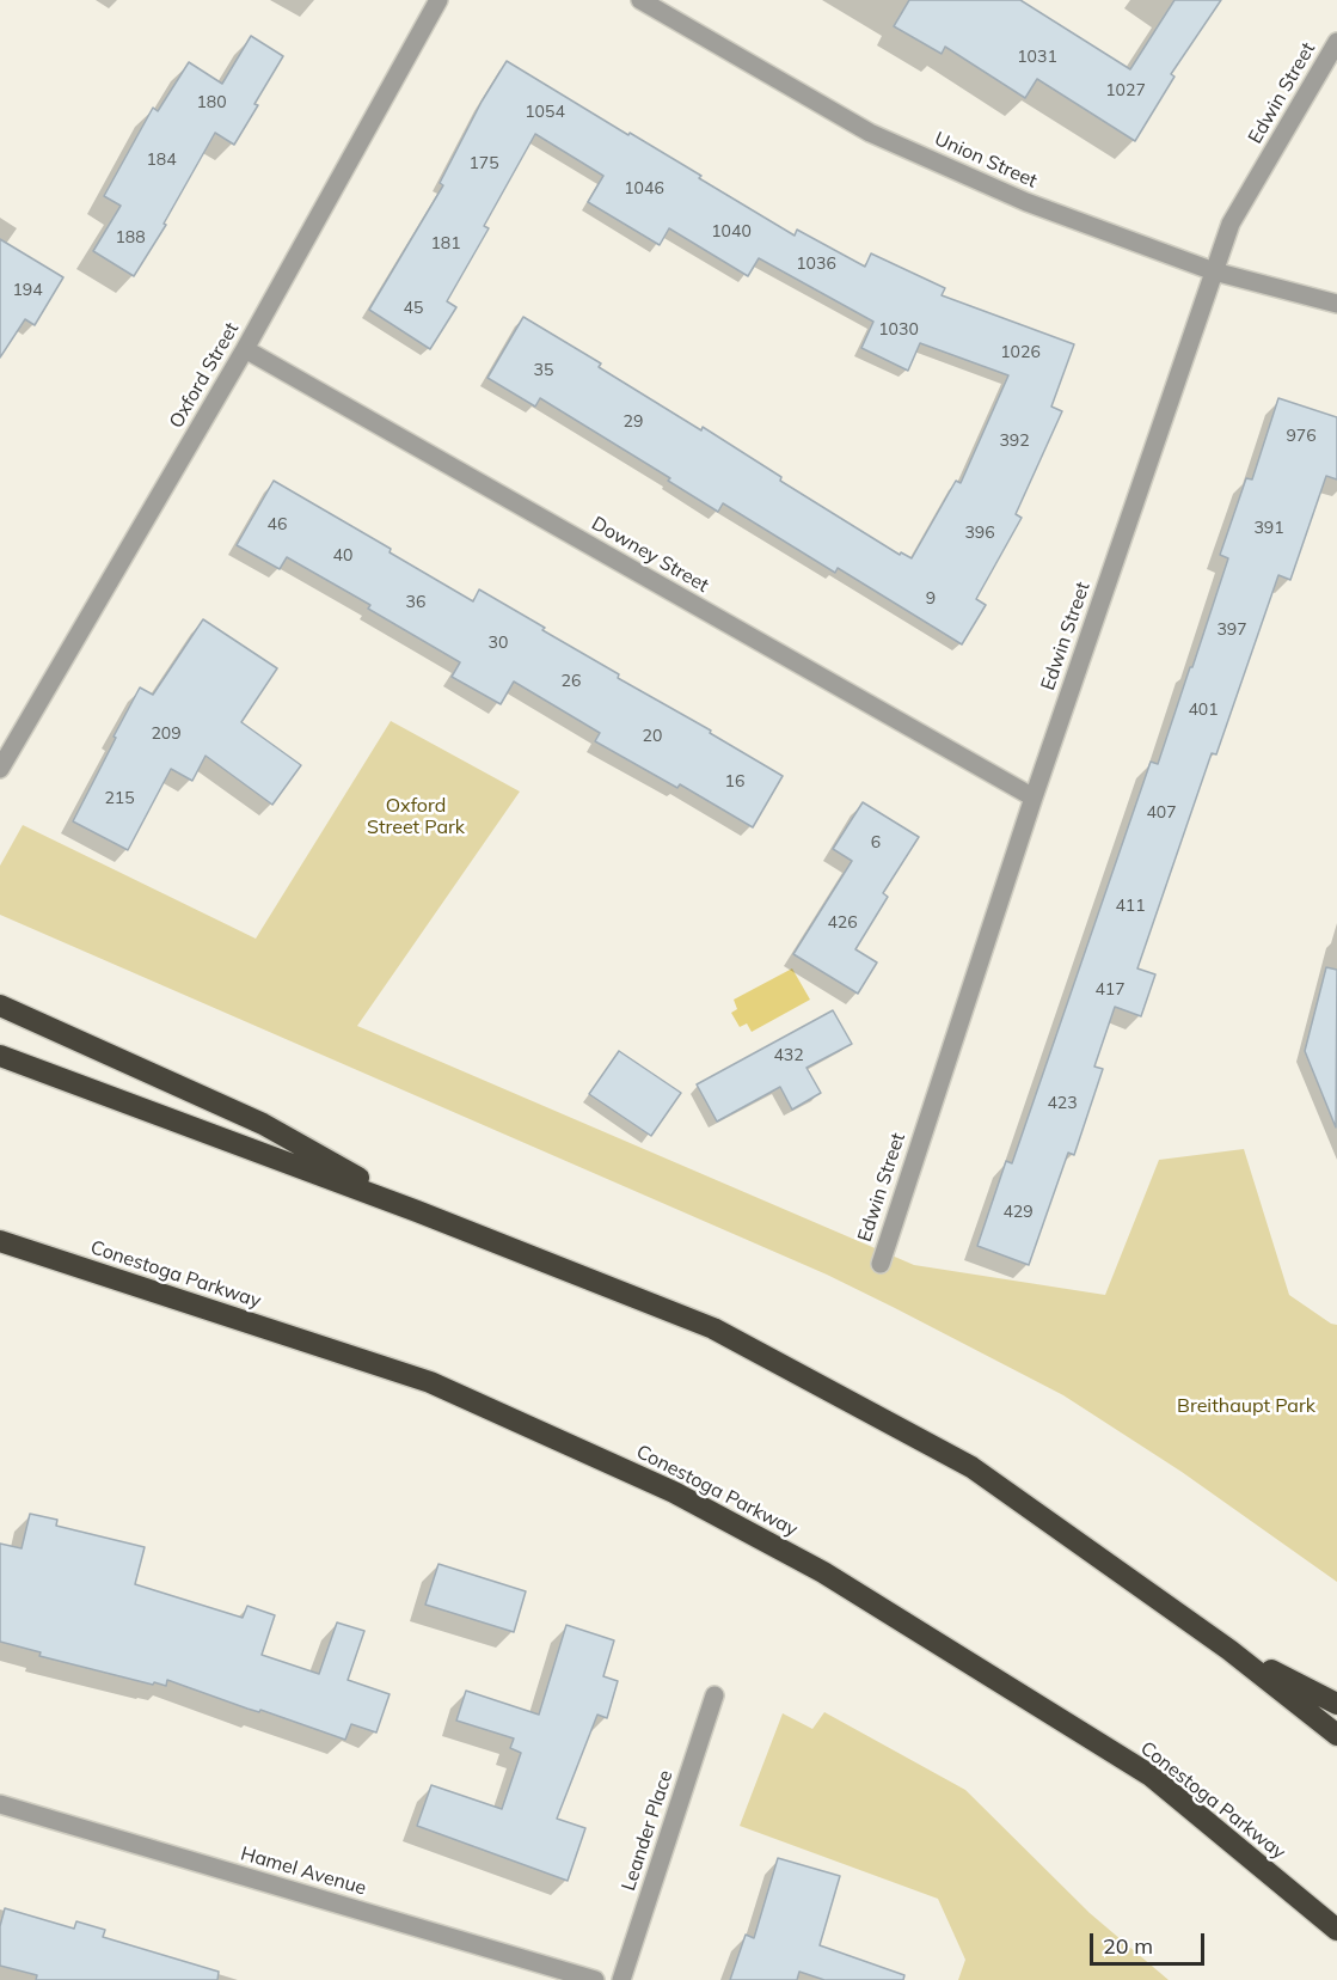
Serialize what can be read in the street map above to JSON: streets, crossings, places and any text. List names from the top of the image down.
{
  "streets": {
    "highway": ["Conestoga Parkway"],
    "street": [
      "Edwin Street",
      "Union Street",
      "Oxford Street",
      "Downey Street",
      "Leander Place",
      "Hamel Avenue"
    ]
  },
  "crossings": [
    ["Edwin Street", "Union Street"],
    ["Edwin Street", "Downey Street"],
    ["Oxford Street", "Downey Street"]
  ],
  "parks": ["Oxford Street Park", "Breithaupt Park"],
  "house_numbers": [
    "1031",
    "1027",
    "180",
    "1054",
    "184",
    "175",
    "1046",
    "1040",
    "188",
    "181",
    "1036",
    "194",
    "45",
    "1030",
    "1026",
    "35",
    "29",
    "976",
    "392",
    "46",
    "391",
    "396",
    "40",
    "9",
    "36",
    "397",
    "30",
    "26",
    "401",
    "209",
    "20",
    "16",
    "215",
    "407",
    "6",
    "411",
    "426",
    "417",
    "432",
    "423",
    "429"
  ],
  "scale_bar": "20 m"
}
